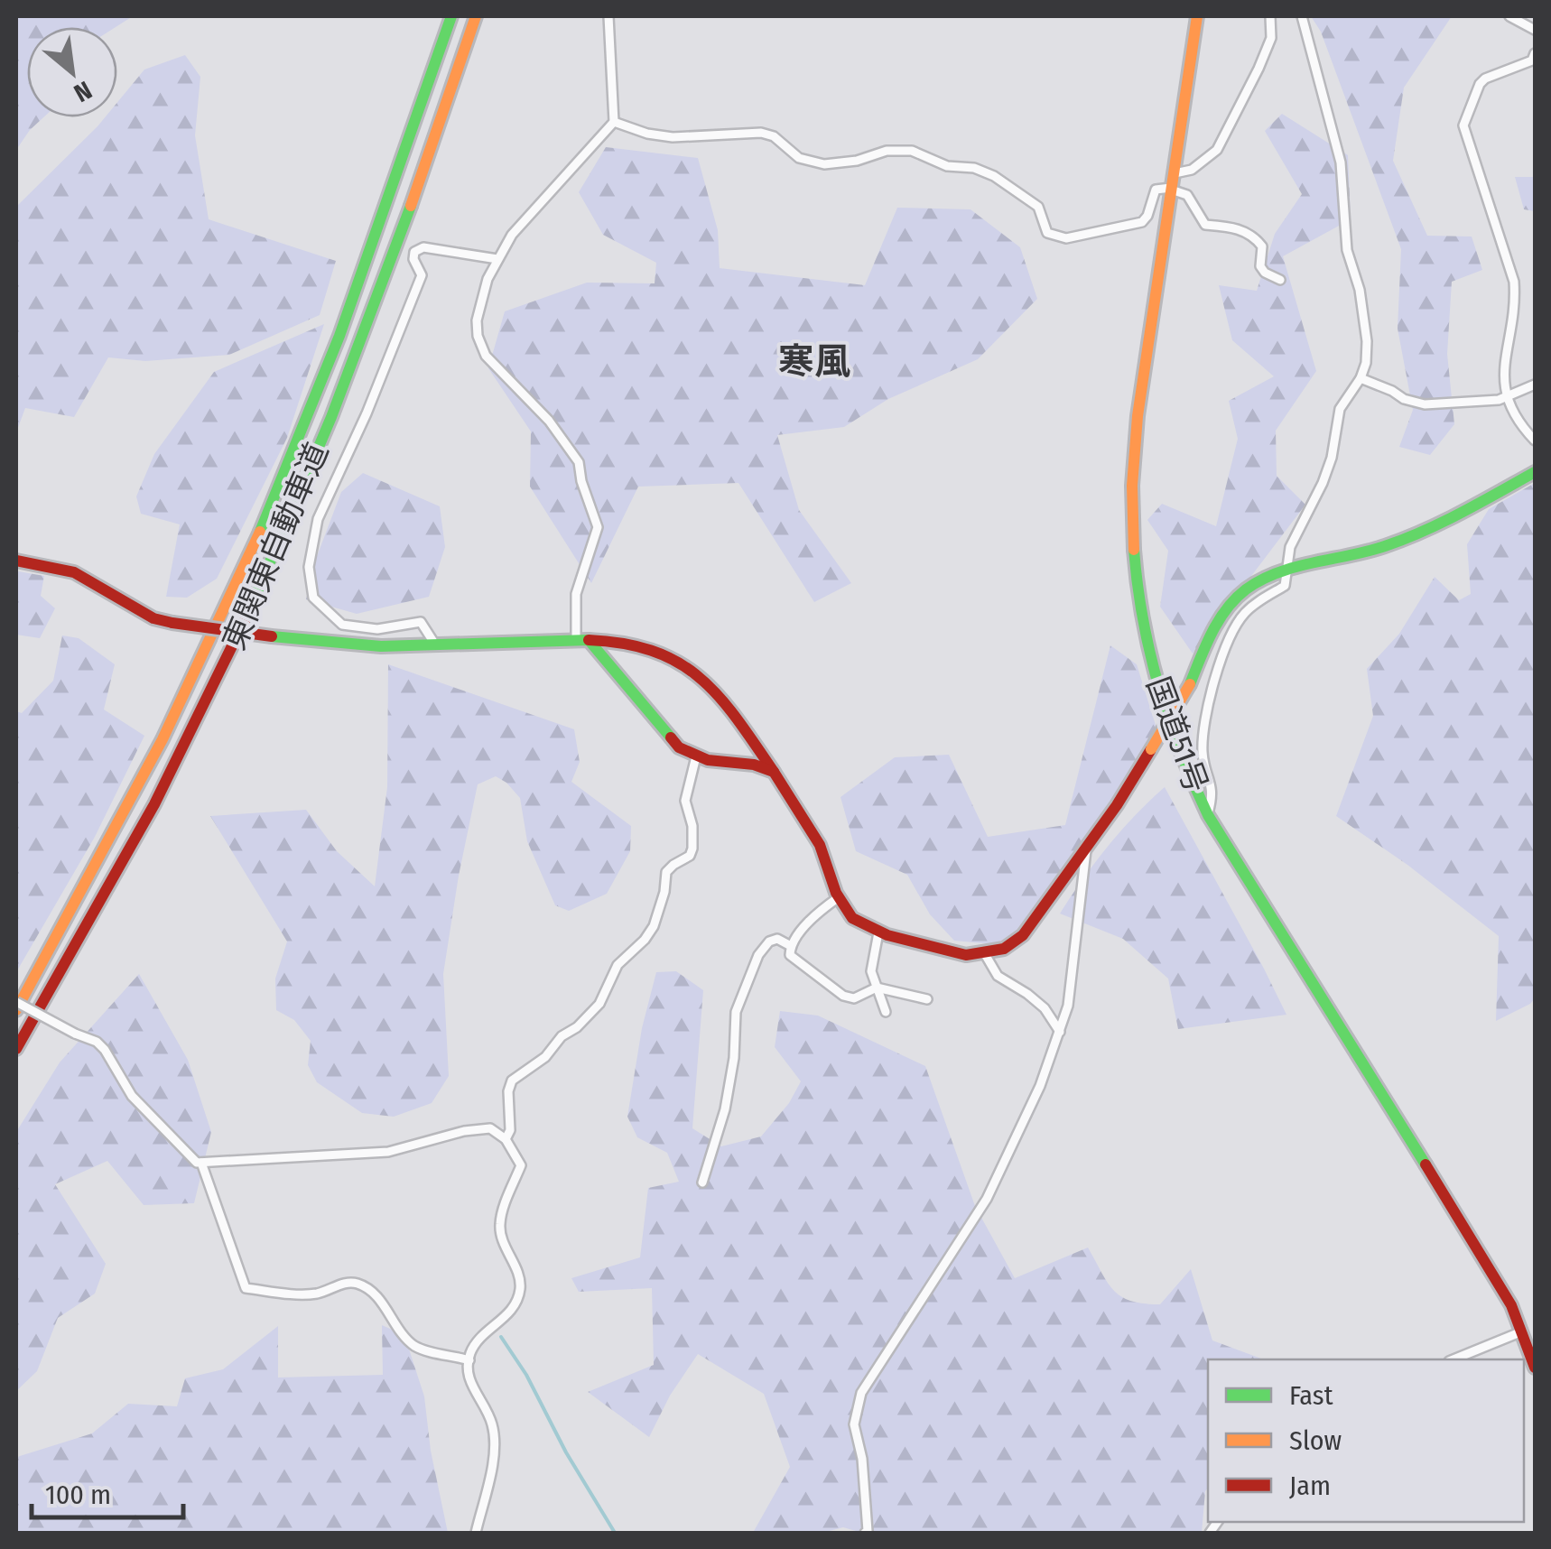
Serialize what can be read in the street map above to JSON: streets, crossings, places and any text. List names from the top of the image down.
{
  "streets": {
    "main road": ["東関東自動車道", "国道51号"]
  },
  "districts": ["寒風"],
  "legend": ["Fast", "Slow", "Jam"],
  "scale_bar": "100 m",
  "north": "bottom right"
}
